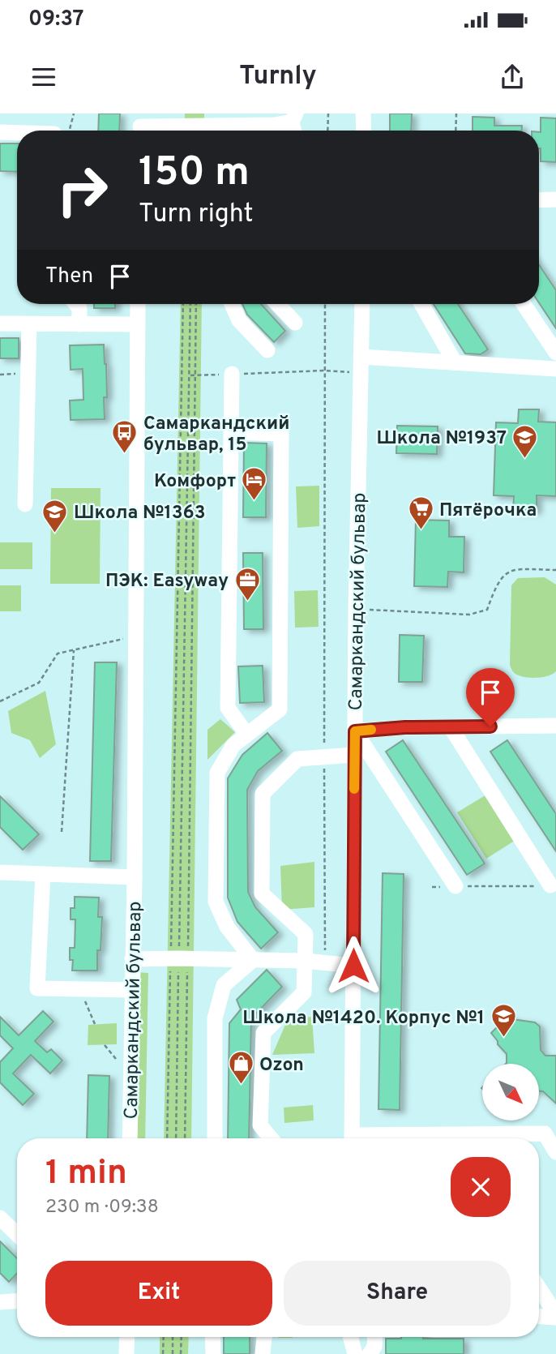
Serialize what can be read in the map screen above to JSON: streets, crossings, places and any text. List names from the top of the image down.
{
  "streets": {
    "street": ["Самаркандский бульвар"]
  },
  "places": {
    "bus stop": ["Самаркандский бульвар, 15"],
    "school or university": ["Школа №1937", "Школа №1363", "Школа №1420. Корпус №1"],
    "hotel": ["Комфорт"],
    "supermarket": ["Пятёрочка"],
    "office": ["ПЭК: Easyway"],
    "shop": ["Ozon"]
  },
  "north": "bottom right",
  "page": {
    "status": "09:37",
    "header": "Turnly",
    "turn": ["150 m", "Turn right"],
    "then": "Then",
    "heading": ["1 min", "230 m · 09:38"],
    "buttons": ["Exit", "Share"]
  }
}
